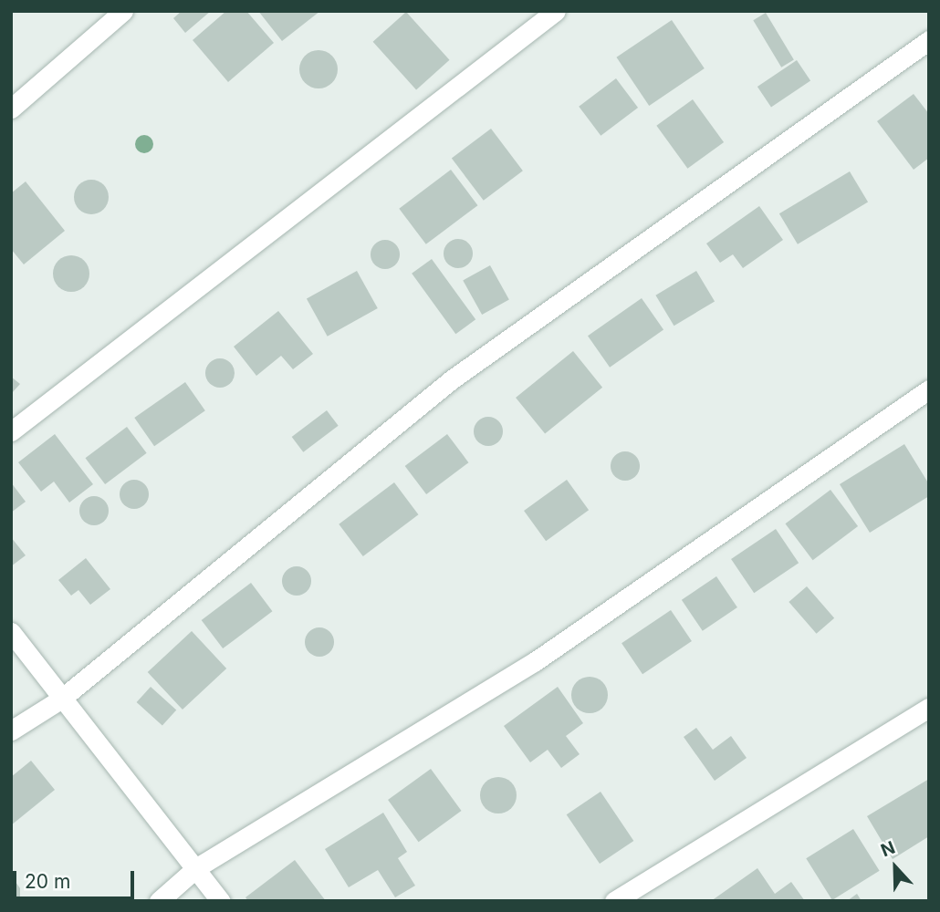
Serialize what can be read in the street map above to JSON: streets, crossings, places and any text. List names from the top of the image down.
{
  "scale_bar": "20 m",
  "north": "top"
}
